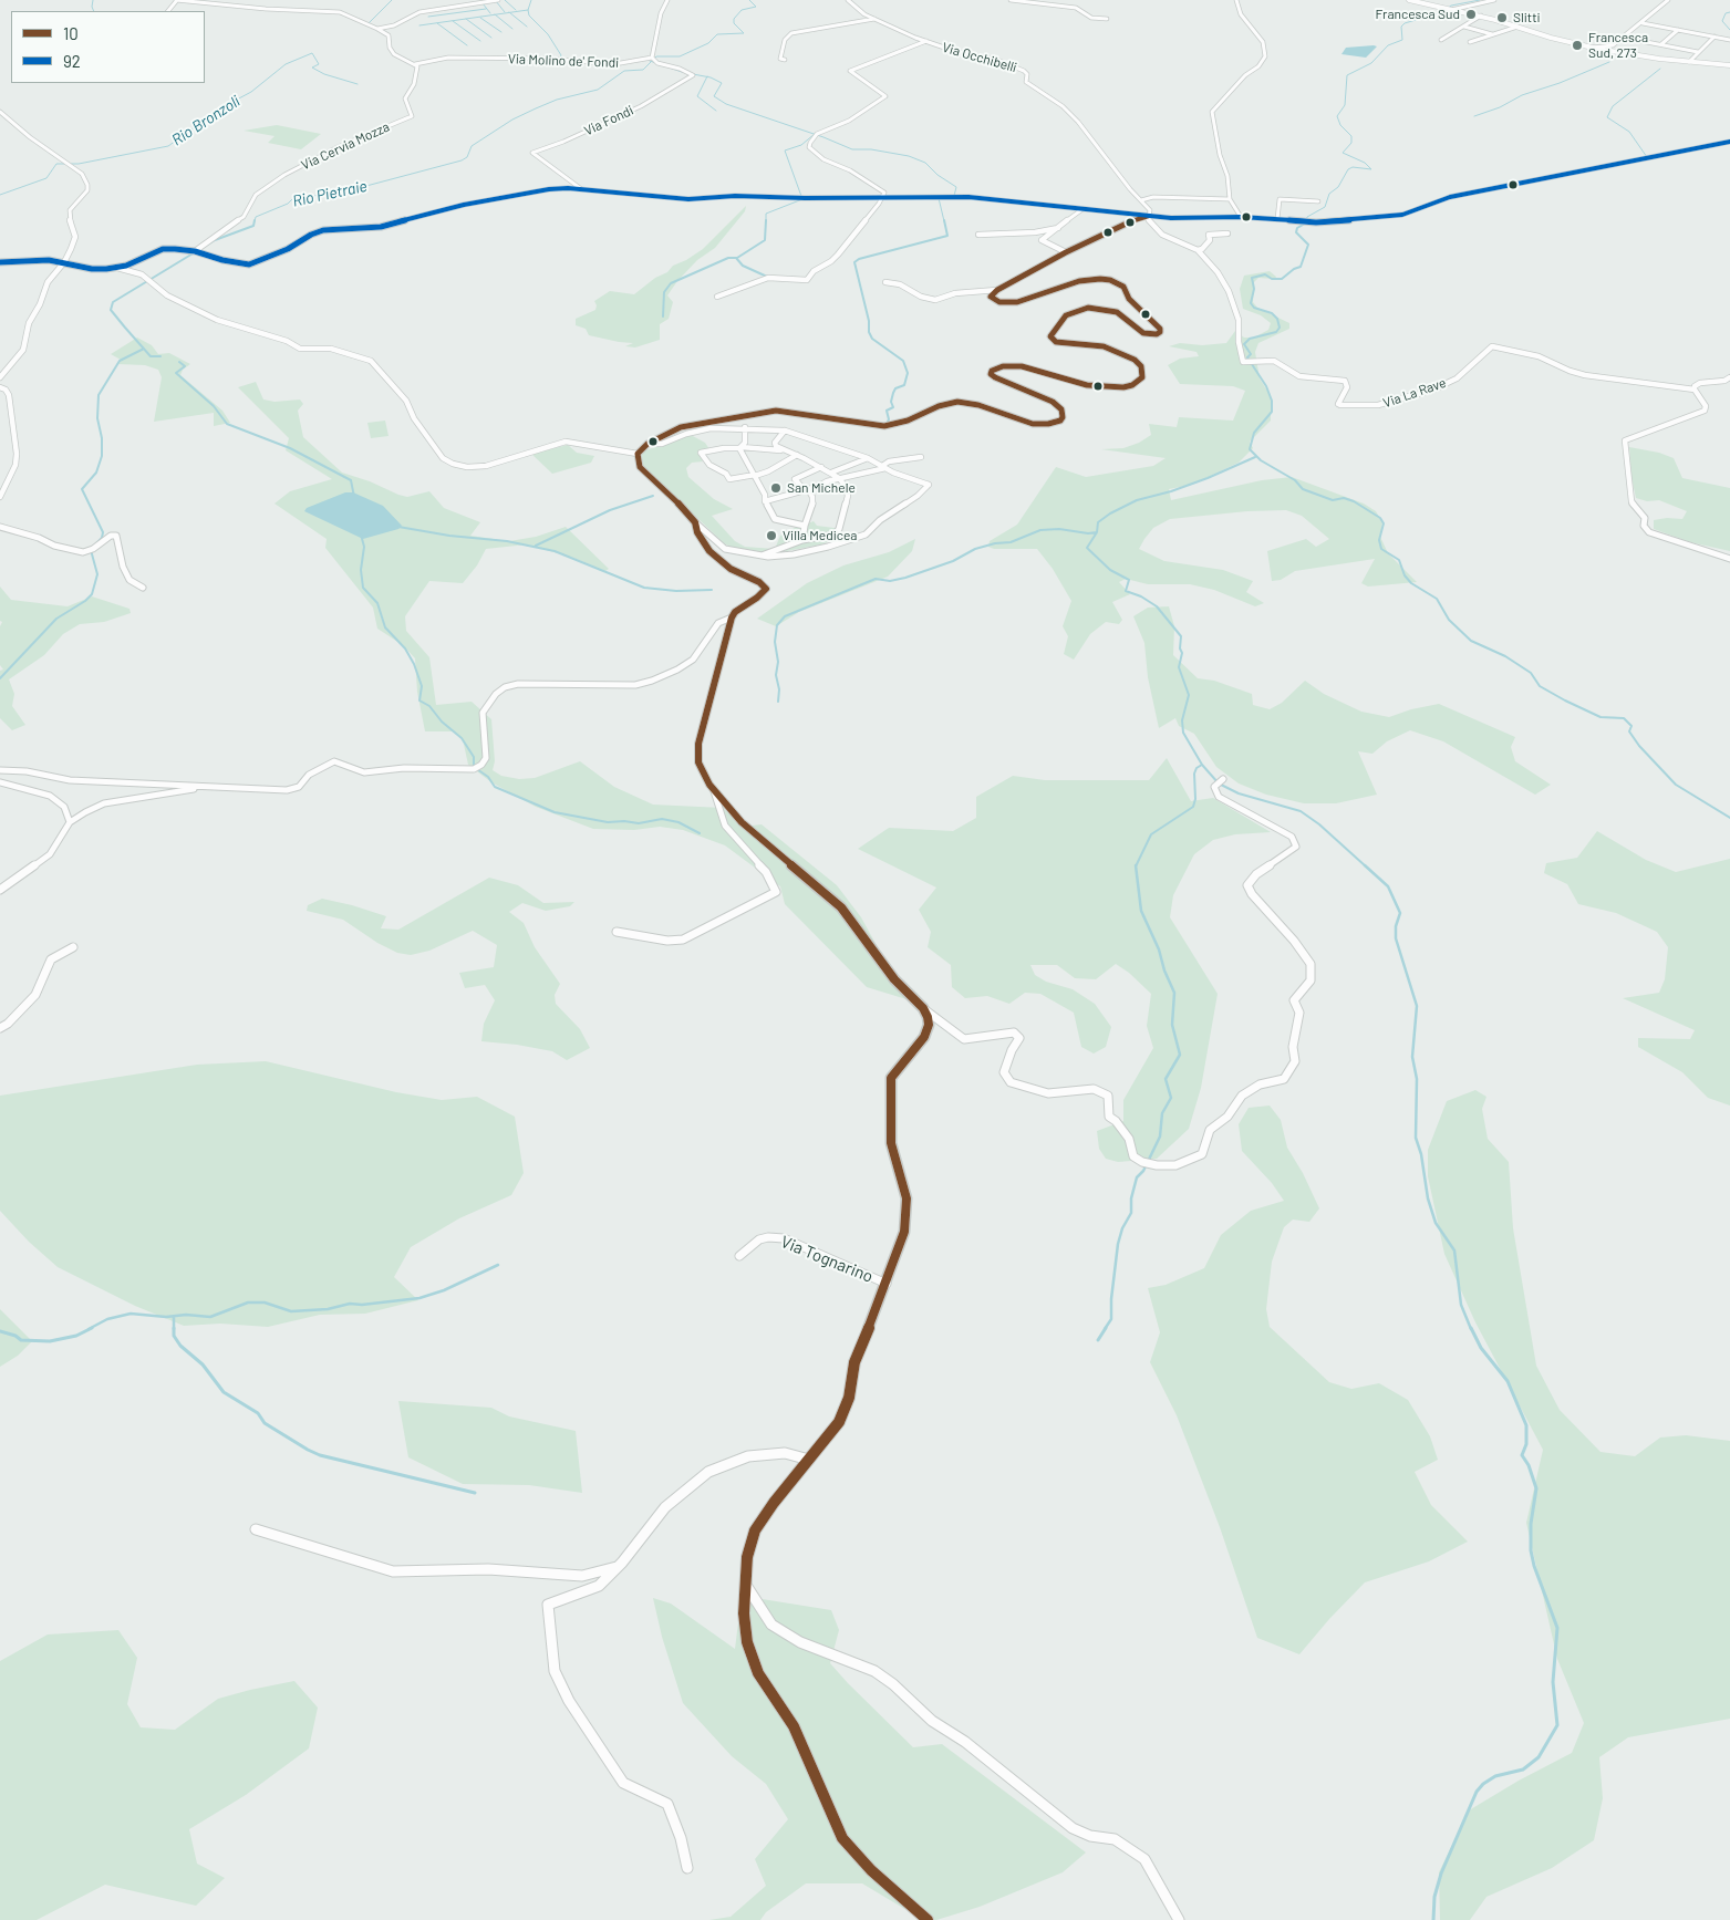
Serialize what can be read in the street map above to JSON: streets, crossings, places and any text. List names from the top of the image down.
{
  "streets": {
    "street": [
      "Via Occhibelli",
      "Via Molino de' Fondi",
      "Via Fondi",
      "Via Cervia Mozza",
      "Via La Rave",
      "Via Tognarino"
    ]
  },
  "crossings": [
    ["Via Occhibelli", "Via La Rave"],
    ["Via Molino de' Fondi", "Via Fondi"],
    ["Via Molino de' Fondi", "Via Cervia Mozza"]
  ],
  "water": ["Rio Bronzoli", "Rio Pietraie"],
  "places": [
    "Francesca Sud",
    "Slitti",
    "Francesca Sud, 273",
    "San Michele",
    "Villa Medicea"
  ],
  "lines": ["transit line 92", "transit line 10"],
  "legend": ["10", "92"]
}
